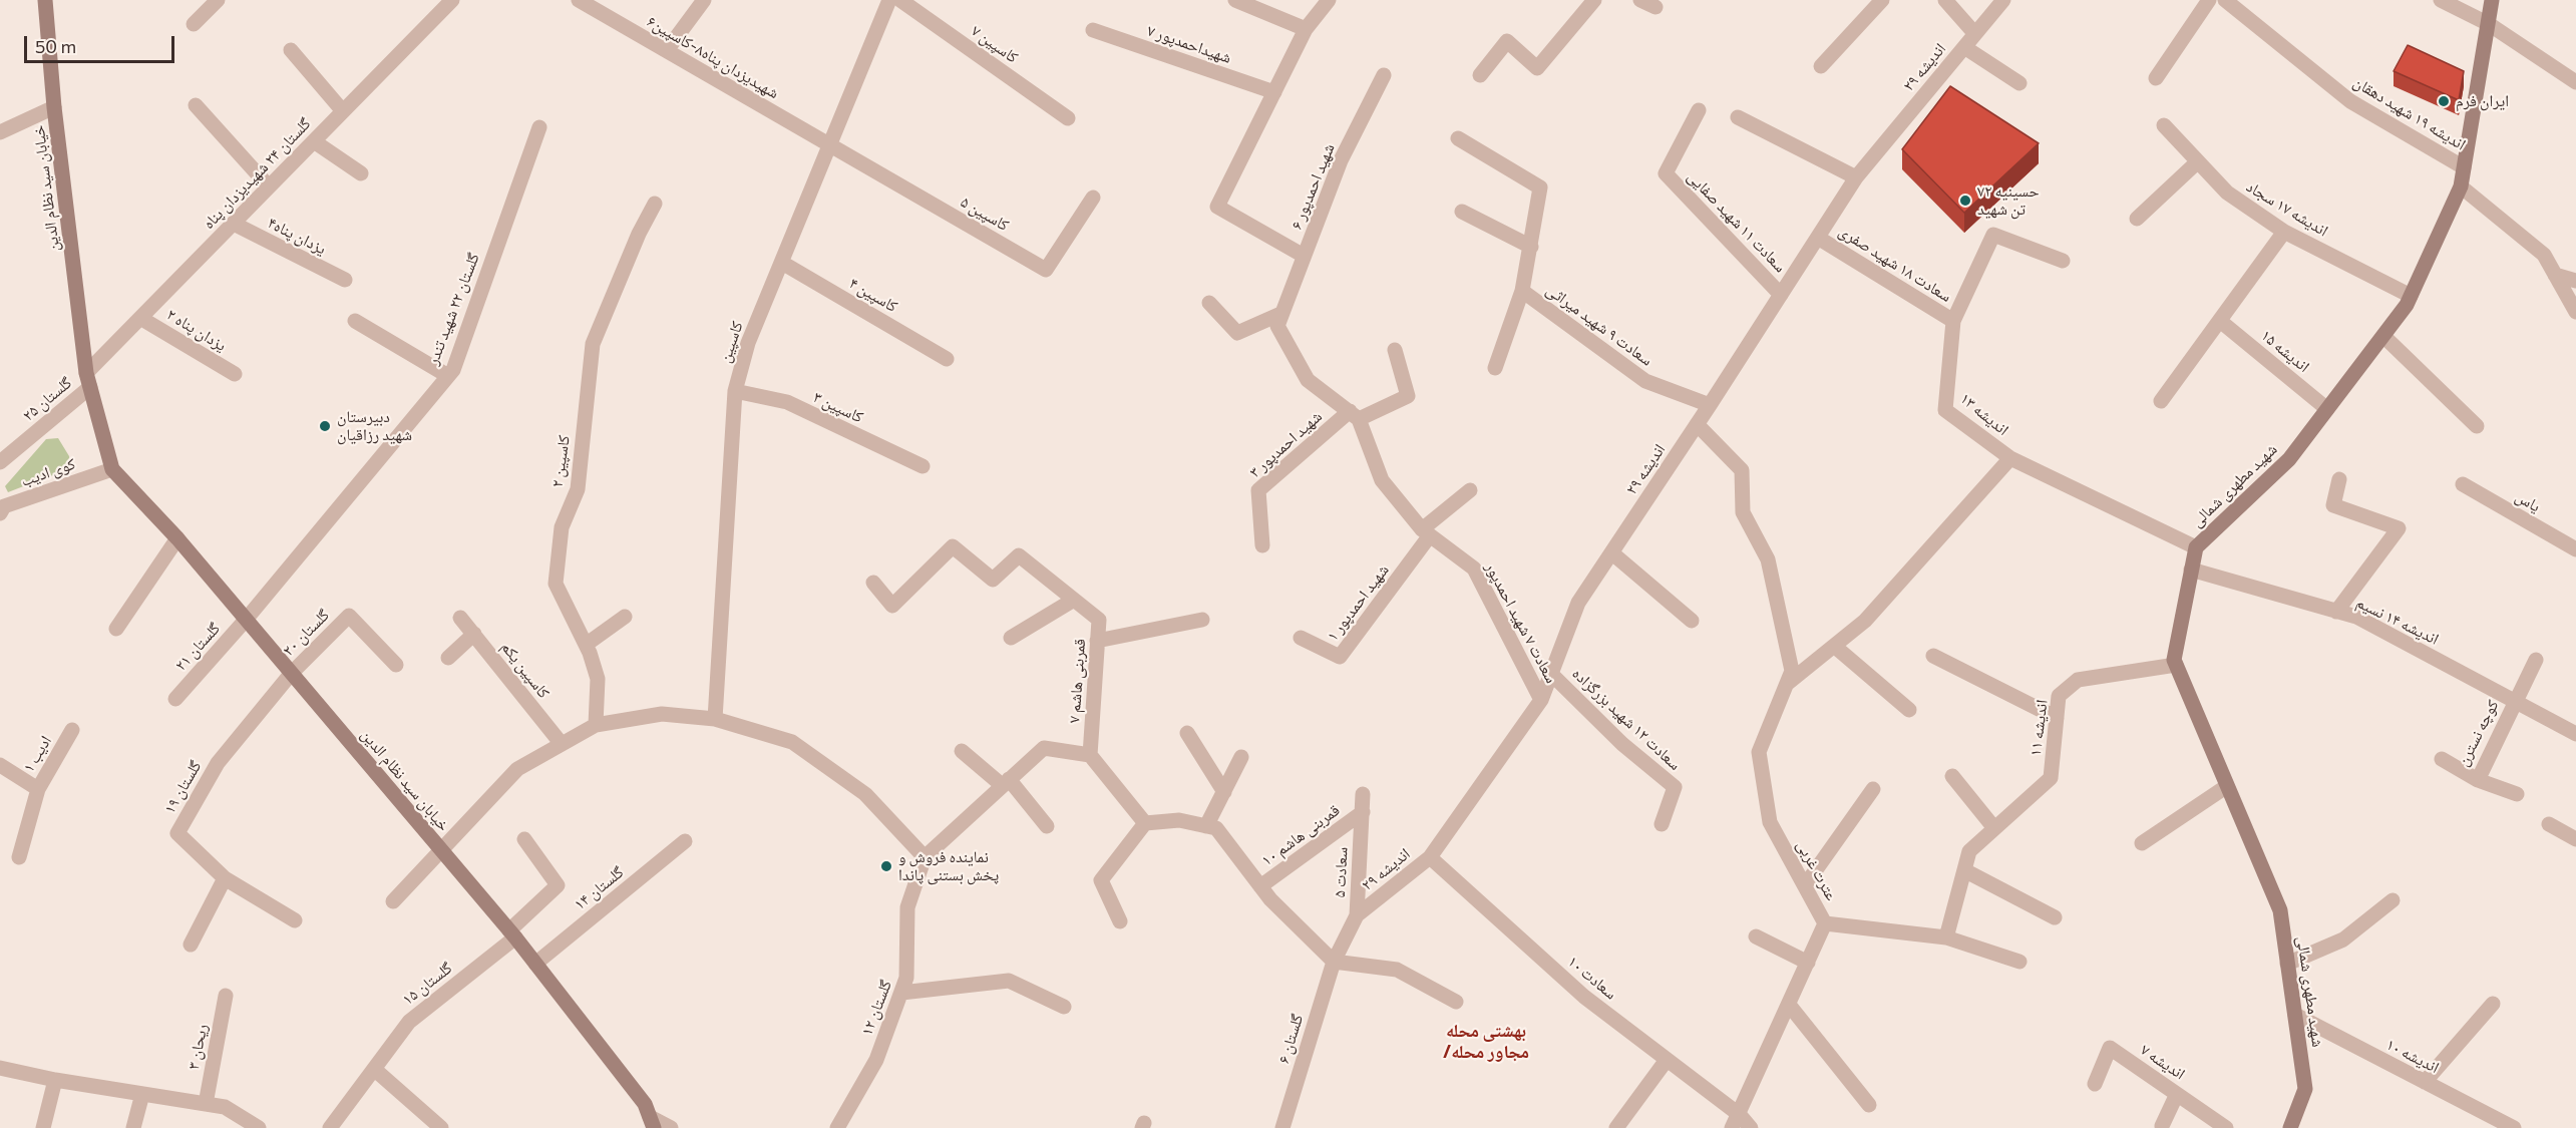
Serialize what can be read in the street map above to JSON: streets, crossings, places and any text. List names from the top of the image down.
{
  "streets": {
    "main road": ["خیابان سید نظام الدین", "شهید مطهری شمالی"],
    "street": [
      "کاسپین ۷",
      "شهیداحمدپور ۷",
      "شهیدیزدان پناه۸-کاسپین۶",
      "اندیشه ۲۹",
      "اندیشه ۱۹ شهید دهقان",
      "گلستان ۲۴ شهیدیزدان پناه",
      "شهید احمدپور ۶",
      "اندیشه ۱۷ سجاد",
      "کاسپین ۵",
      "سعادت ۱۱ شهید صفایی",
      "یزدان پناه۴",
      "سعادت ۱۸ شهید صفری",
      "کاسپین ۴",
      "گلستان ۲۲ شهید تندر",
      "سعادت ۹ شهید میراثی",
      "یزدان پناه ۲",
      "کاسپین",
      "اندیشه ۱۵",
      "گلستان ۲۵",
      "کاسپین ۳",
      "اندیشه ۱۳",
      "شهید احمدپور ۳",
      "کاسپین ۲",
      "کوی ادیب",
      "یاس",
      "شهید احمدپور ۱",
      "اندیشه ۱۴ نسیم",
      "سعادت ۷ شهید احمدپور",
      "گلستان ۲۰",
      "گلستان ۲۱",
      "کاسپین یکم",
      "قمربنی هاشم ۷",
      "سعادت ۱۲ شهید بزرگزاده",
      "اندیشه ۱۱",
      "کوچه نسترن",
      "ادیب ۱",
      "گلستان ۱۹",
      "قمربنی هاشم ۱۰",
      "عترت غربی",
      "سعادت ۵",
      "گلستان ۱۴",
      "سعادت ۱۰",
      "گلستان ۱۵",
      "گلستان ۱۲",
      "گلستان ۶",
      "ریحان ۳",
      "اندیشه ۱۰",
      "اندیشه ۷"
    ]
  },
  "crossings": [
    ["شهیدیزدان پناه۸-کاسپین۶", "کاسپین ۵"],
    ["شهیدیزدان پناه۸-کاسپین۶", "کاسپین"],
    ["اندیشه ۲۹", "سعادت ۱۱ شهید صفایی"],
    ["اندیشه ۲۹", "سعادت ۱۸ شهید صفری"],
    ["اندیشه ۲۹", "سعادت ۹ شهید میراثی"],
    ["اندیشه ۲۹", "سعادت ۷ شهید احمدپور"],
    ["اندیشه ۲۹", "سعادت ۱۲ شهید بزرگزاده"],
    ["اندیشه ۲۹", "سعادت ۵"],
    ["اندیشه ۲۹", "سعادت ۱۰"],
    ["اندیشه ۲۹", "گلستان ۶"],
    ["اندیشه ۱۹ شهید دهقان", "شهید مطهری شمالی"],
    ["گلستان ۲۴ شهیدیزدان پناه", "خیابان سید نظام الدین"],
    ["گلستان ۲۴ شهیدیزدان پناه", "یزدان پناه۴"],
    ["گلستان ۲۴ شهیدیزدان پناه", "یزدان پناه ۲"],
    ["گلستان ۲۴ شهیدیزدان پناه", "گلستان ۲۵"],
    ["خیابان سید نظام الدین", "گلستان ۲۲ شهید تندر"],
    ["خیابان سید نظام الدین", "گلستان ۲۵"],
    ["خیابان سید نظام الدین", "کوی ادیب"],
    ["خیابان سید نظام الدین", "گلستان ۲۰"],
    ["خیابان سید نظام الدین", "گلستان ۲۱"],
    ["خیابان سید نظام الدین", "گلستان ۱۹"],
    ["خیابان سید نظام الدین", "گلستان ۱۴"],
    ["خیابان سید نظام الدین", "گلستان ۱۵"],
    ["اندیشه ۱۷ سجاد", "شهید مطهری شمالی"],
    ["کاسپین ۵", "کاسپین"],
    ["سعادت ۱۸ شهید صفری", "اندیشه ۱۳"],
    ["کاسپین ۴", "کاسپین"],
    ["گلستان ۲۲ شهید تندر", "گلستان ۲۱"],
    ["کاسپین", "کاسپین ۳"],
    ["اندیشه ۱۵", "شهید مطهری شمالی"],
    ["اندیشه ۱۳", "شهید مطهری شمالی"],
    ["شهید احمدپور ۳", "سعادت ۷ شهید احمدپور"],
    ["شهید مطهری شمالی", "اندیشه ۱۴ نسیم"],
    ["شهید مطهری شمالی", "اندیشه ۱۱"],
    ["شهید مطهری شمالی", "اندیشه ۱۰"],
    ["شهید احمدپور ۱", "سعادت ۷ شهید احمدپور"],
    ["اندیشه ۱۴ نسیم", "کوچه نسترن"],
    ["گلستان ۲۰", "گلستان ۱۹"],
    ["قمربنی هاشم ۱۰", "سعادت ۵"],
    ["عترت غربی", "سعادت ۱۰"]
  ],
  "districts": ["بهشتی محله /مجاور محله"],
  "places": [
    "ایران فرم",
    "حسینیه ۷۲ تن شهید",
    "دبیرستان شهید رزاقیان",
    "نماینده فروش و پخش بستنی پاندا"
  ],
  "scale_bar": "50 m"
}
